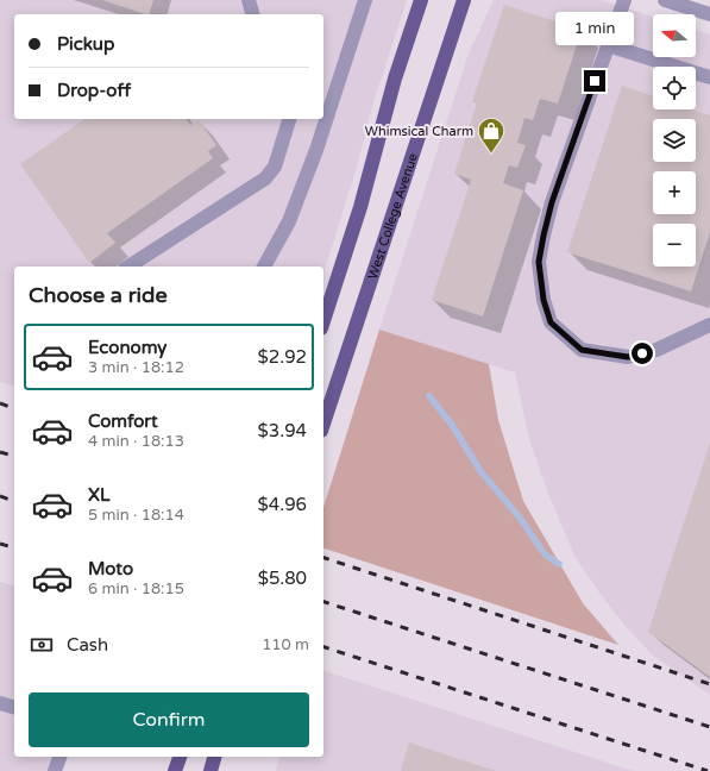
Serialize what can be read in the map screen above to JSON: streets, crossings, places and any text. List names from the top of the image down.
{
  "streets": {
    "main road": ["West College Avenue"]
  },
  "places": {
    "shop": ["Whimsical Charm"]
  },
  "north": "left",
  "page": {
    "bubble": "1 min",
    "map_buttons": ["+", "−"],
    "banner": ["Pickup", "Drop-off"],
    "heading": "Choose a ride",
    "list": [
      {
        "name": "Economy",
        "note": "3 min · 18:12",
        "value": "$2.92"
      },
      {
        "name": "Comfort",
        "note": "4 min · 18:13",
        "value": "$3.94"
      },
      {
        "name": "XL",
        "note": "5 min · 18:14",
        "value": "$4.96"
      },
      {
        "name": "Moto",
        "note": "6 min · 18:15",
        "value": "$5.80"
      }
    ],
    "pay": ["Cash", "110 m"],
    "buttons": "Confirm"
  }
}
